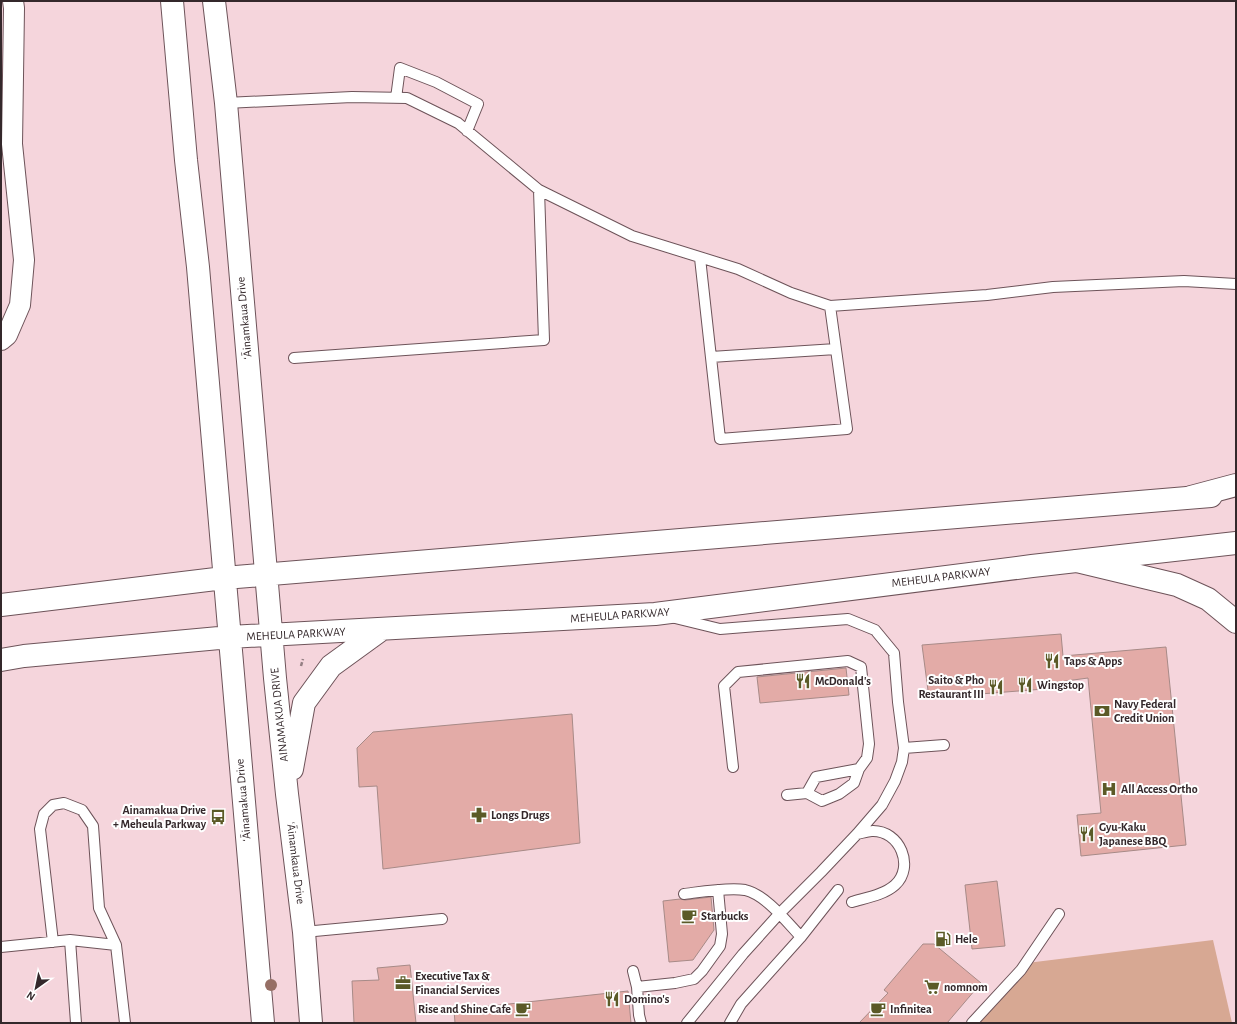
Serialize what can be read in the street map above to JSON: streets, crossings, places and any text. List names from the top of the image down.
{
  "streets": {
    "main road": [
      "ʻĀinamkaua Drive",
      "MEHEULA PARKWAY",
      "AINAMAKUA DRIVE",
      "ʻĀinamakua Drive"
    ]
  },
  "crossings": [
    ["ʻĀinamkaua Drive", "MEHEULA PARKWAY"],
    ["ʻĀinamkaua Drive", "AINAMAKUA DRIVE"],
    ["MEHEULA PARKWAY", "AINAMAKUA DRIVE"],
    ["MEHEULA PARKWAY", "ʻĀinamakua Drive"]
  ],
  "places": {
    "restaurant": [
      "Taps & Apps",
      "McDonald's",
      "Wingstop",
      "Saito & Pho Restaurant III",
      "Gyu-Kaku Japanese BBQ",
      "Domino's"
    ],
    "bank": ["Navy Federal Credit Union"],
    "hospital": ["All Access Ortho"],
    "pharmacy": ["Longs Drugs"],
    "bus stop": ["Ainamakua Drive + Meheula Parkway"],
    "cafe": ["Starbucks", "Rise and Shine Cafe", "Infinitea"],
    "fuel station": ["Hele"],
    "office": ["Executive Tax & Financial Services"],
    "supermarket": ["nomnom"]
  },
  "north": "bottom left"
}
